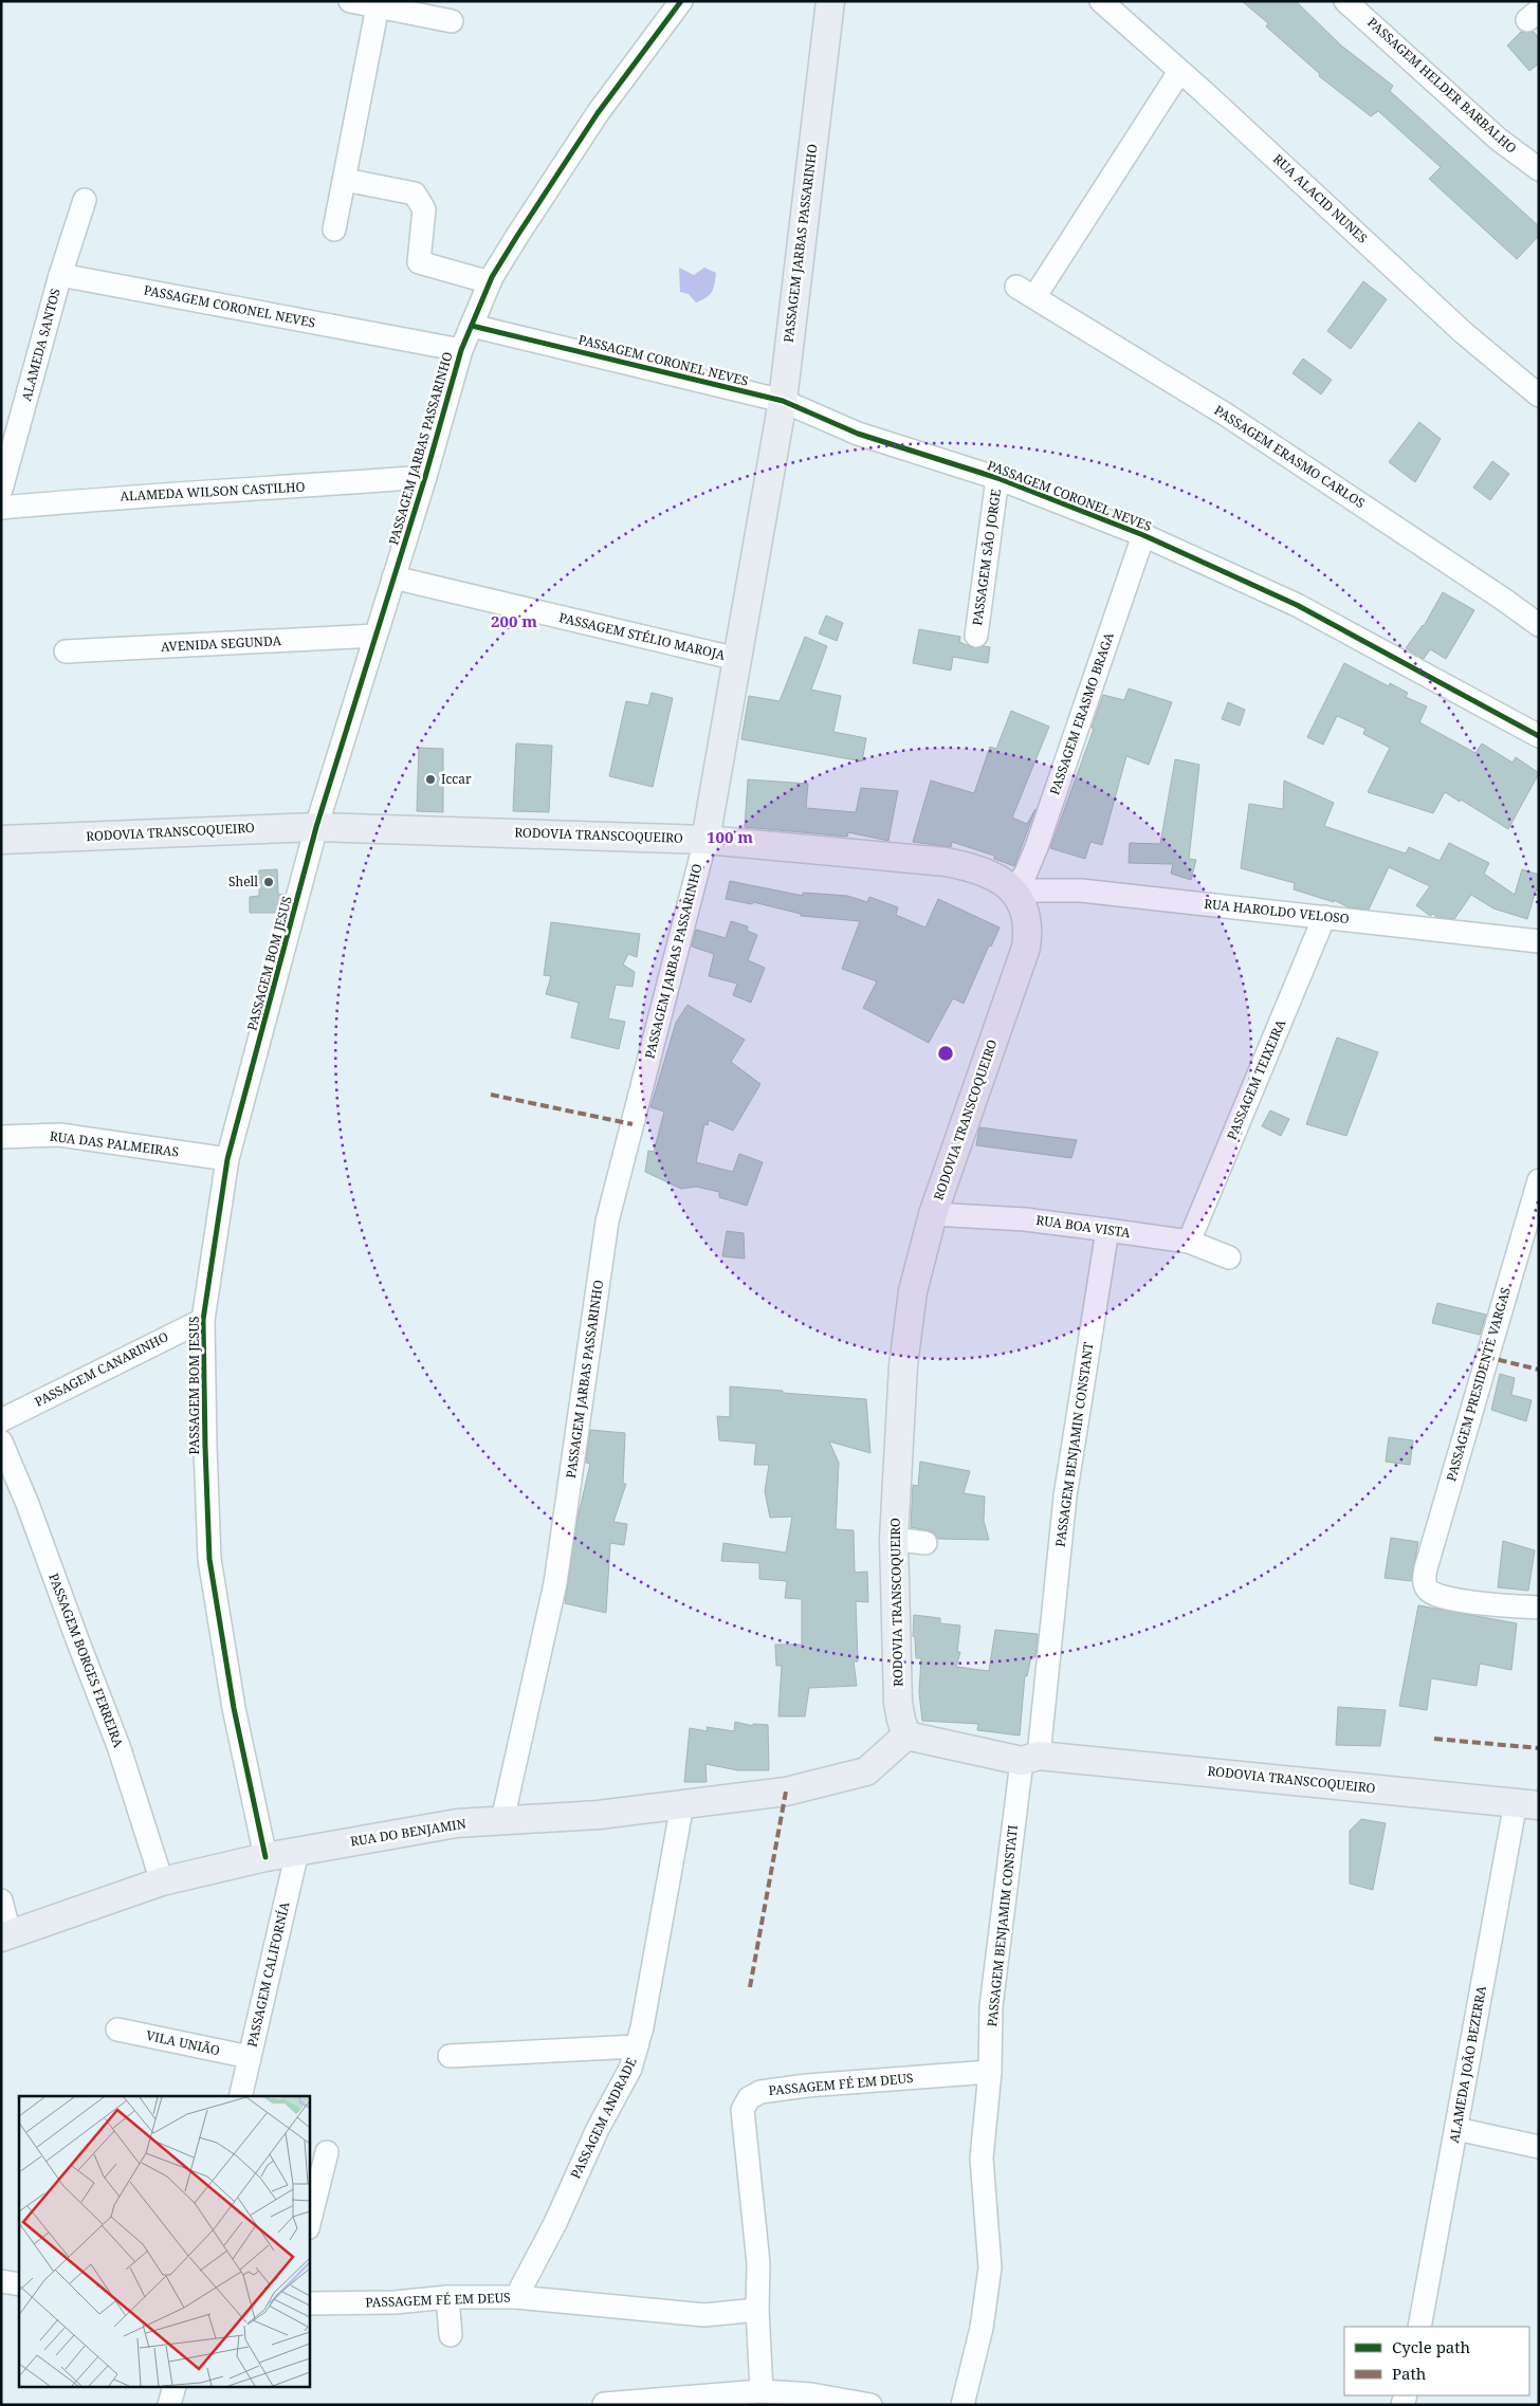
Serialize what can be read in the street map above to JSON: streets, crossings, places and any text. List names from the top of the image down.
{
  "streets": {
    "main road": ["PASSAGEM JARBAS PASSARINHO", "RODOVIA TRANSCOQUEIRO", "RUA DO BENJAMIN"],
    "street": [
      "PASSAGEM HELDER BARBALHO",
      "RUA ALACID NUNES",
      "PASSAGEM CORONEL NEVES",
      "ALAMEDA SANTOS",
      "PASSAGEM ERASMO CARLOS",
      "ALAMEDA WILSON CASTILHO",
      "PASSAGEM SÃO JORGE",
      "PASSAGEM STÉLIO MAROJA",
      "AVENIDA SEGUNDA",
      "PASSAGEM ERASMO BRAGA",
      "RUA HAROLDO VELOSO",
      "PASSAGEM BOM JESUS",
      "PASSAGEM TEIXEIRA",
      "RUA DAS PALMEIRAS",
      "RUA BOA VISTA",
      "PASSAGEM CANARINHO",
      "PASSAGEM PRESIDENTE VARGAS",
      "PASSAGEM BENJAMIN CONSTANT",
      "PASSAGEM BORGES FERREIRA",
      "PASSAGEM BENJAMIM CONSTATI",
      "PASSAGEM CALIFORNÍA",
      "VILA UNIÃO",
      "ALAMEDA JOÃO BEZERRA",
      "PASSAGEM FÉ EM DEUS",
      "PASSAGEM ANDRADE"
    ]
  },
  "crossings": [
    ["RUA ALACID NUNES", "PASSAGEM ERASMO CARLOS"],
    ["PASSAGEM JARBAS PASSARINHO", "PASSAGEM CORONEL NEVES"],
    ["PASSAGEM JARBAS PASSARINHO", "ALAMEDA WILSON CASTILHO"],
    ["PASSAGEM JARBAS PASSARINHO", "PASSAGEM STÉLIO MAROJA"],
    ["PASSAGEM JARBAS PASSARINHO", "AVENIDA SEGUNDA"],
    ["PASSAGEM JARBAS PASSARINHO", "RODOVIA TRANSCOQUEIRO"],
    ["PASSAGEM JARBAS PASSARINHO", "PASSAGEM BOM JESUS"],
    ["PASSAGEM JARBAS PASSARINHO", "RUA DO BENJAMIN"],
    ["PASSAGEM CORONEL NEVES", "ALAMEDA SANTOS"],
    ["PASSAGEM CORONEL NEVES", "PASSAGEM SÃO JORGE"],
    ["PASSAGEM CORONEL NEVES", "PASSAGEM ERASMO BRAGA"],
    ["PASSAGEM ERASMO BRAGA", "RODOVIA TRANSCOQUEIRO"],
    ["PASSAGEM ERASMO BRAGA", "RUA HAROLDO VELOSO"],
    ["RODOVIA TRANSCOQUEIRO", "RUA HAROLDO VELOSO"],
    ["RODOVIA TRANSCOQUEIRO", "PASSAGEM BOM JESUS"],
    ["RODOVIA TRANSCOQUEIRO", "RUA BOA VISTA"],
    ["RODOVIA TRANSCOQUEIRO", "PASSAGEM BENJAMIN CONSTANT"],
    ["RODOVIA TRANSCOQUEIRO", "RUA DO BENJAMIN"],
    ["RODOVIA TRANSCOQUEIRO", "PASSAGEM BENJAMIM CONSTATI"],
    ["RODOVIA TRANSCOQUEIRO", "ALAMEDA JOÃO BEZERRA"],
    ["RUA HAROLDO VELOSO", "PASSAGEM TEIXEIRA"],
    ["PASSAGEM BOM JESUS", "RUA DAS PALMEIRAS"],
    ["PASSAGEM BOM JESUS", "PASSAGEM CANARINHO"],
    ["PASSAGEM BOM JESUS", "RUA DO BENJAMIN"],
    ["PASSAGEM TEIXEIRA", "RUA BOA VISTA"],
    ["RUA BOA VISTA", "PASSAGEM BENJAMIN CONSTANT"],
    ["PASSAGEM BENJAMIN CONSTANT", "PASSAGEM BENJAMIM CONSTATI"],
    ["PASSAGEM BORGES FERREIRA", "RUA DO BENJAMIN"],
    ["RUA DO BENJAMIN", "PASSAGEM CALIFORNÍA"],
    ["RUA DO BENJAMIN", "PASSAGEM ANDRADE"],
    ["PASSAGEM BENJAMIM CONSTATI", "PASSAGEM FÉ EM DEUS"],
    ["PASSAGEM CALIFORNÍA", "VILA UNIÃO"],
    ["PASSAGEM FÉ EM DEUS", "PASSAGEM ANDRADE"]
  ],
  "places": ["Iccar", "Shell"],
  "legend": ["Cycle path", "Path"],
  "rings": ["200 m", "100 m"]
}
